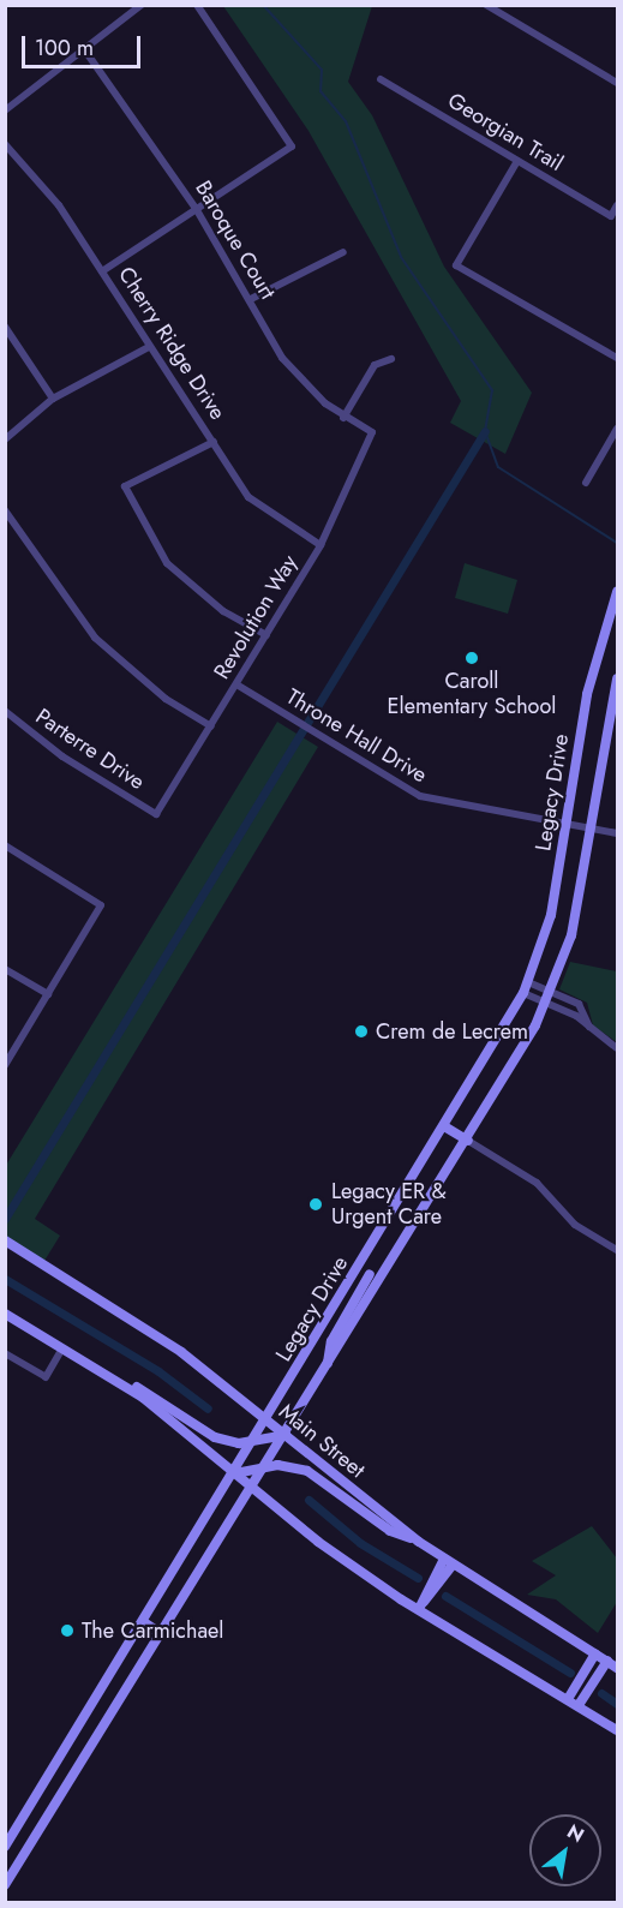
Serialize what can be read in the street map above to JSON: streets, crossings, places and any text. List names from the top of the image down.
{
  "streets": {
    "main road": ["Legacy Drive", "Main Street"],
    "street": [
      "Georgian Trail",
      "Baroque Court",
      "Cherry Ridge Drive",
      "Revolution Way",
      "Throne Hall Drive",
      "Parterre Drive"
    ]
  },
  "crossings": [
    ["Baroque Court", "Revolution Way"],
    ["Cherry Ridge Drive", "Revolution Way"],
    ["Revolution Way", "Throne Hall Drive"],
    ["Revolution Way", "Parterre Drive"],
    ["Throne Hall Drive", "Legacy Drive"],
    ["Legacy Drive", "Main Street"]
  ],
  "places": [
    "Caroll Elementary School",
    "Crem de Lecrem",
    "Legacy ER & Urgent Care",
    "The Carmichael"
  ],
  "scale_bar": "100 m",
  "north": "top right"
}
